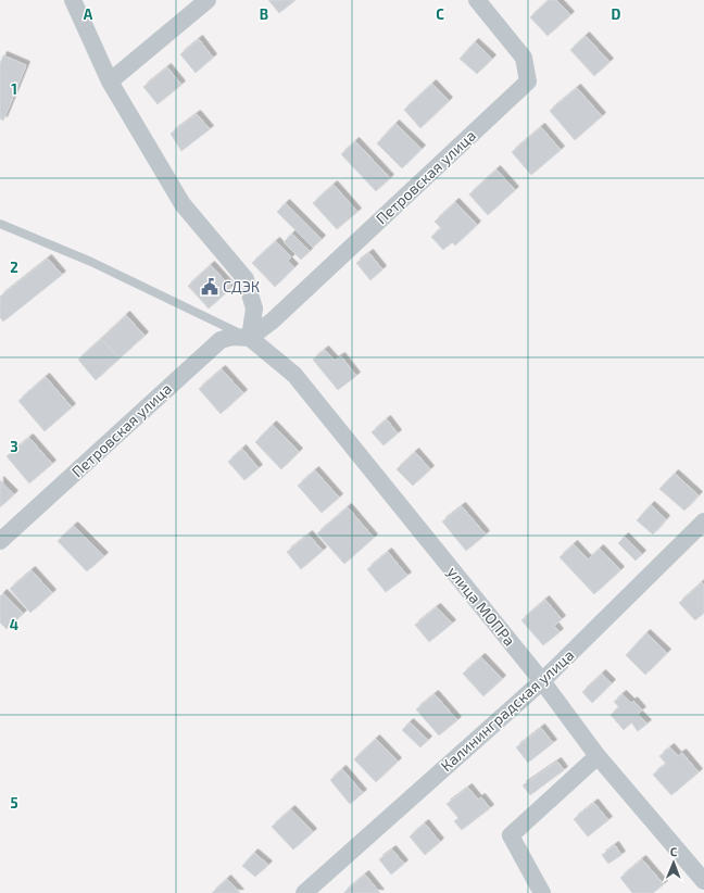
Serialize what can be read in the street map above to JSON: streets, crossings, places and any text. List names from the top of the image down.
{
  "streets": {
    "street": ["Петровская улица", "улица МОПРа", "Калининградская улица"]
  },
  "crossings": [
    ["Петровская улица", "улица МОПРа"],
    ["улица МОПРа", "Калининградская улица"]
  ],
  "places": {
    "public building": ["СДЭК"]
  },
  "north": "top",
  "grid": {
    "columns": [
      "A",
      "B",
      "C",
      "D"
    ],
    "rows": [
      "1",
      "2",
      "3",
      "4",
      "5"
    ]
  }
}
